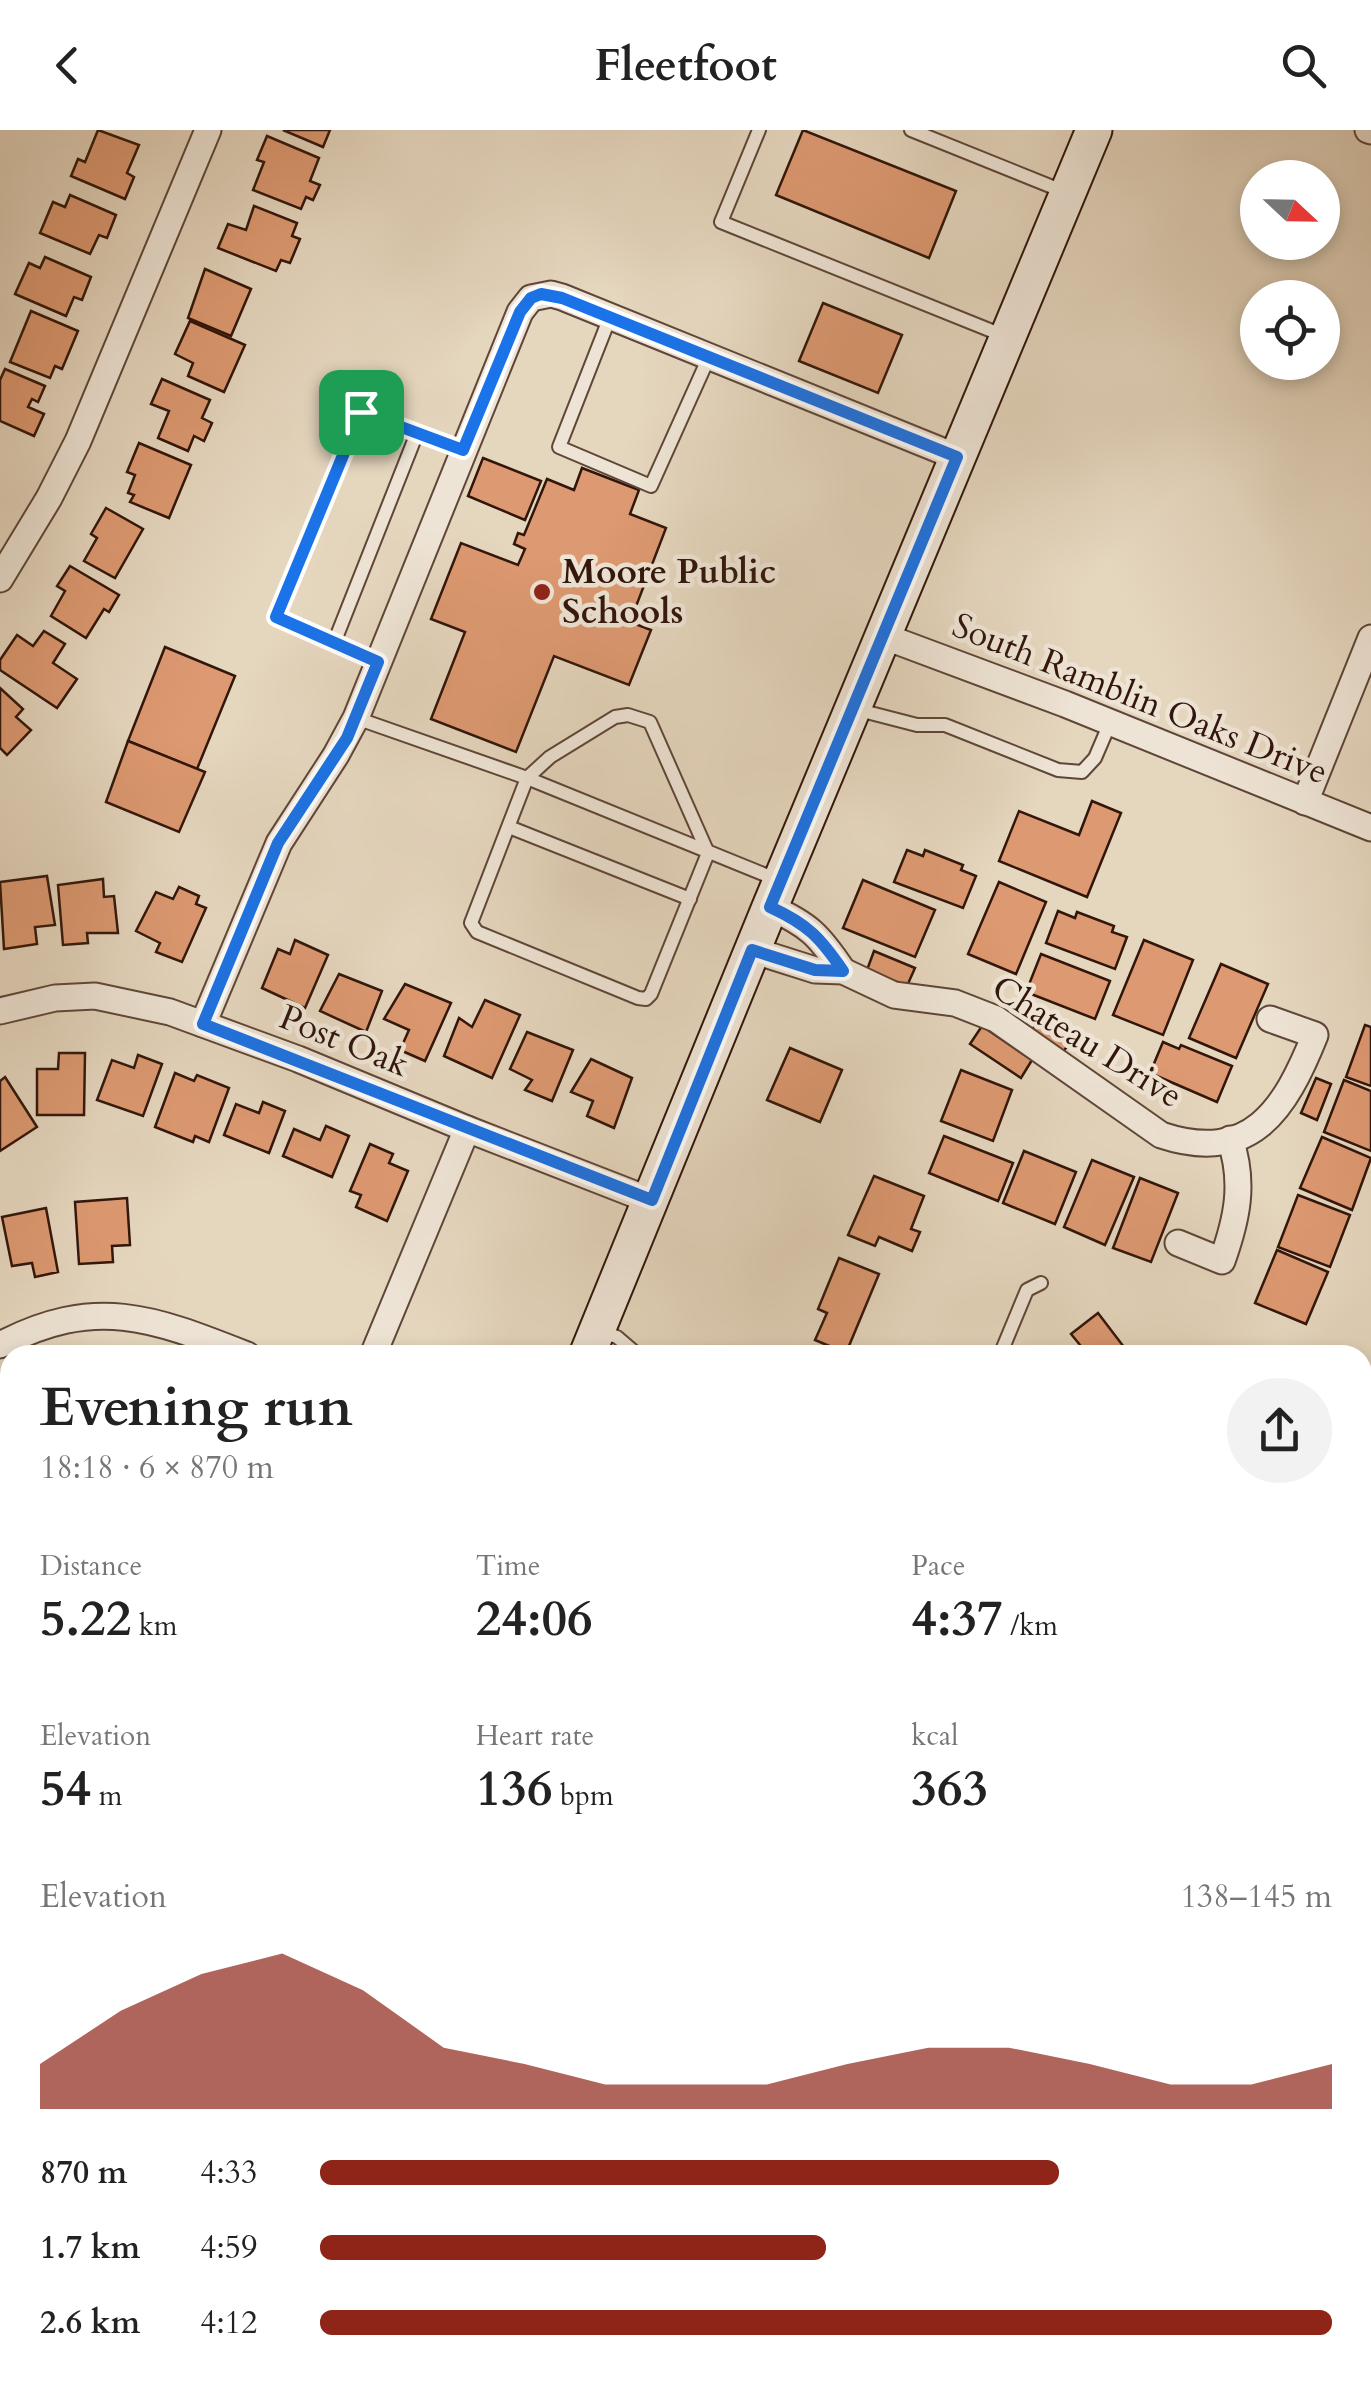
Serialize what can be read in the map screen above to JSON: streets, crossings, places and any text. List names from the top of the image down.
{
  "streets": {
    "street": ["South Ramblin Oaks Drive", "Post Oak", "Chateau Drive"]
  },
  "places": ["Moore Public Schools"],
  "north": "right",
  "page": {
    "header": "Fleetfoot",
    "heading": ["Evening run", "18:18 · 6 × 870 m"],
    "stats": [
      ["Distance", "5.22 km"],
      ["Time", "24:06"],
      ["Pace", "4:37 /km"],
      ["Elevation", "54 m"],
      ["Heart rate", "136 bpm"],
      ["kcal", "363"]
    ],
    "chart": ["Elevation", "138–145 m"],
    "list": [
      {
        "name": "870 m",
        "note": "4:33"
      },
      {
        "name": "1.7 km",
        "note": "4:59"
      },
      {
        "name": "2.6 km",
        "note": "4:12"
      }
    ]
  }
}
